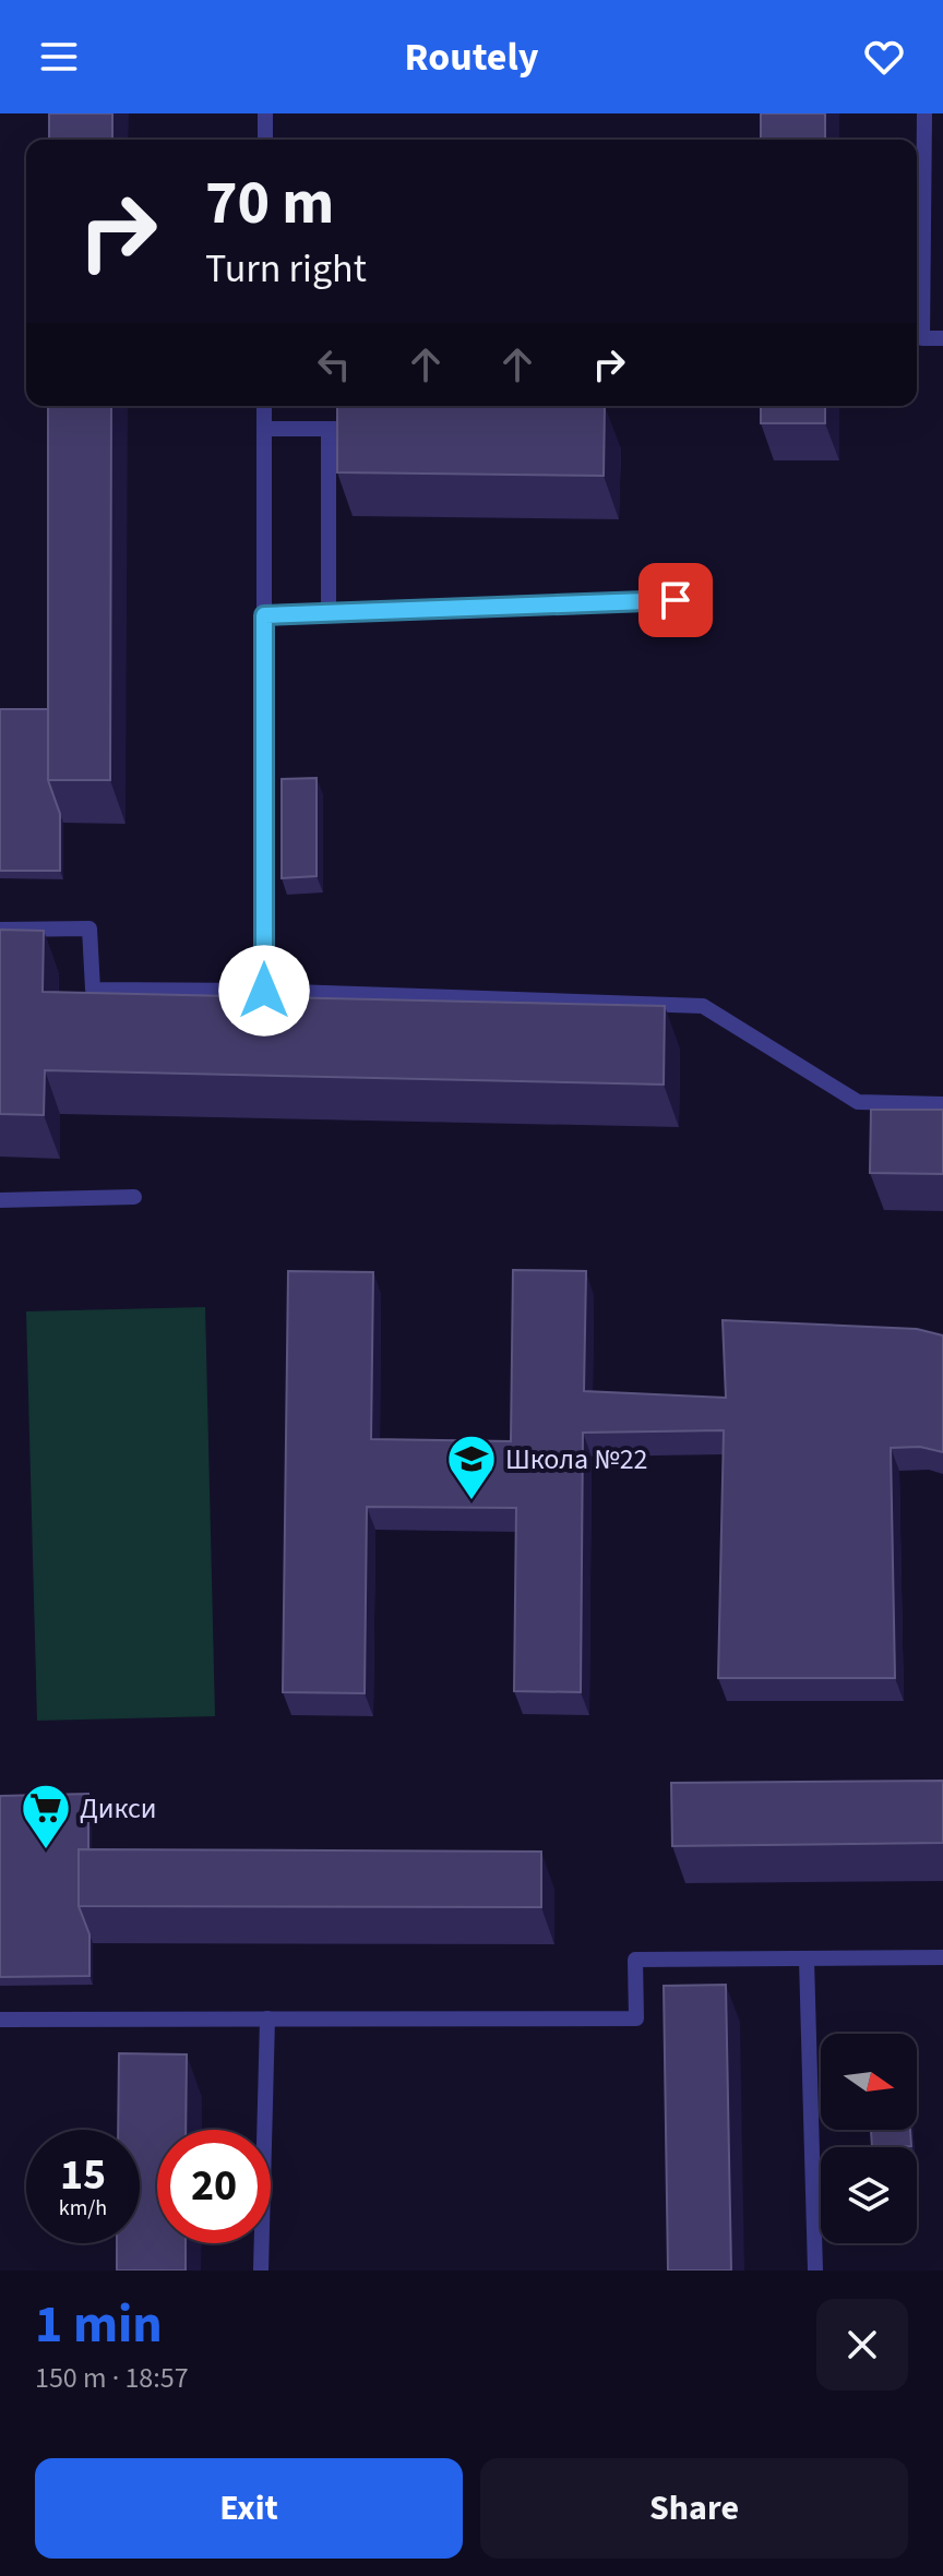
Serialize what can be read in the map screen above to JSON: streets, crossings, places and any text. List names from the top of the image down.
{
  "places": {
    "school or university": ["Школа №22"],
    "supermarket": ["Дикси"]
  },
  "north": "right",
  "page": {
    "header": "Routely",
    "turn": ["70 m", "Turn right"],
    "speed": "15 km/h",
    "limit": "20",
    "heading": ["1 min", "150 m · 18:57"],
    "buttons": ["Exit", "Share"]
  }
}
